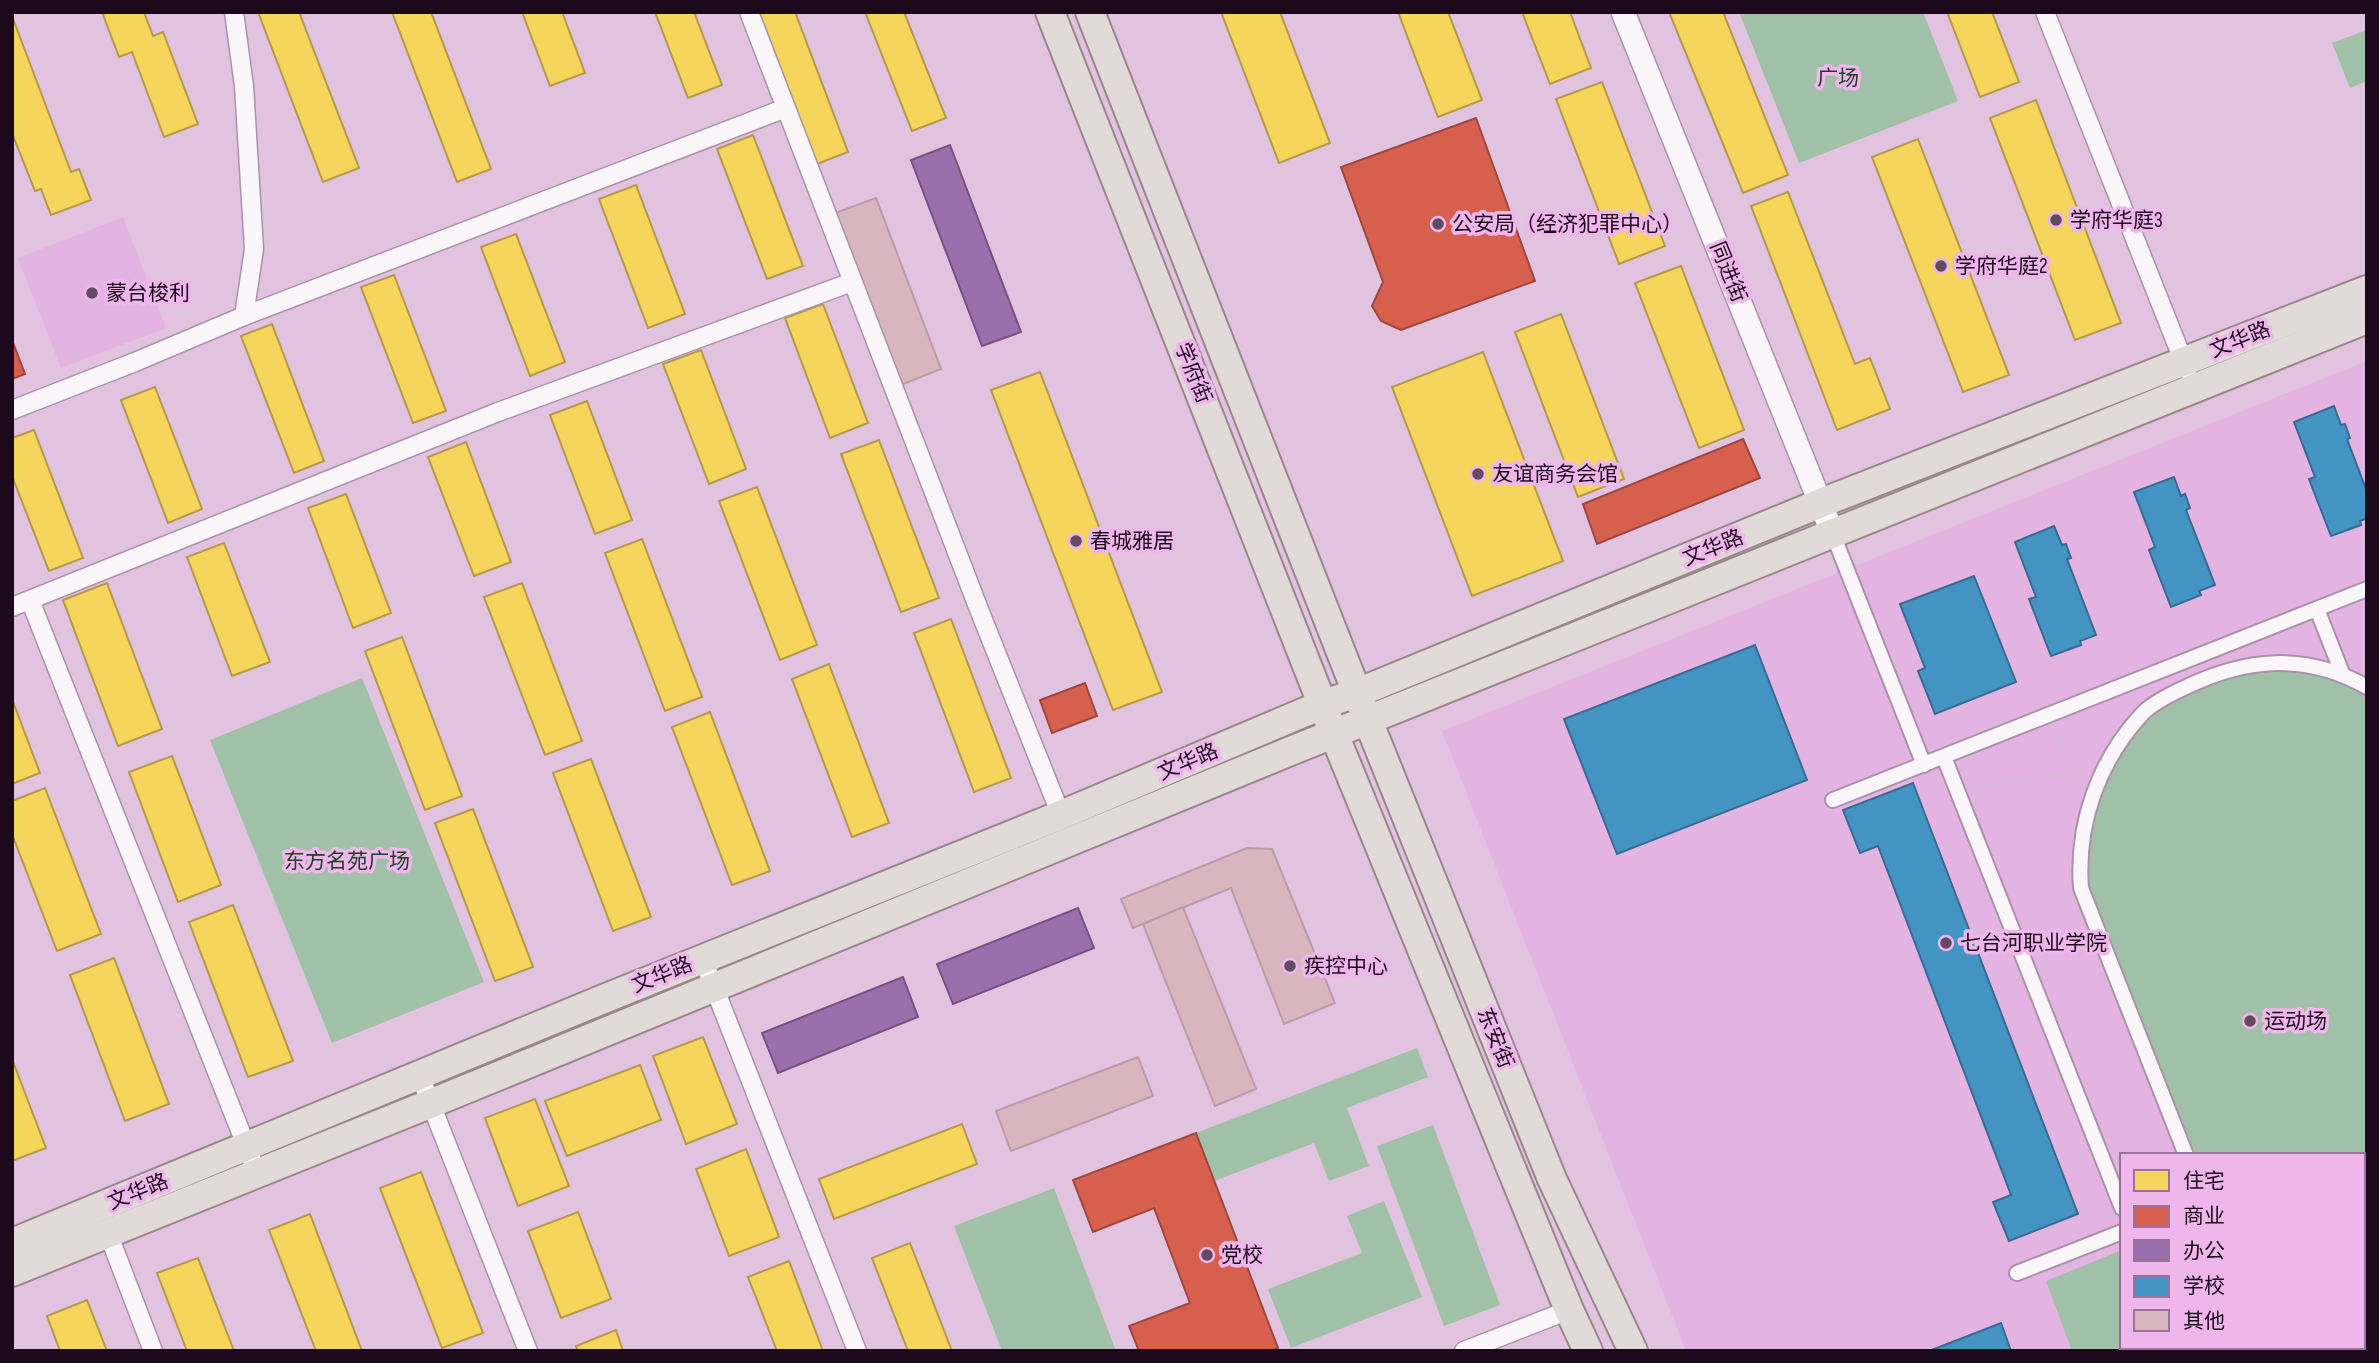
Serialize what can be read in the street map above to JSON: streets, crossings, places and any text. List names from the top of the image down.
{
  "streets": {
    "main road": ["文华路", "学府街", "东安街"],
    "street": ["同进街"]
  },
  "crossings": [
    ["同进街", "文华路"],
    ["文华路", "学府街"],
    ["文华路", "东安街"],
    ["学府街", "东安街"]
  ],
  "parks": ["广场", "东方名苑广场"],
  "places": [
    "学府华庭3",
    "公安局（经济犯罪中心）",
    "学府华庭2",
    "蒙台梭利",
    "友谊商务会馆",
    "春城雅居",
    "七台河职业学院",
    "疾控中心",
    "运动场",
    "党校"
  ],
  "legend": [
    "住宅",
    "商业",
    "办公",
    "学校",
    "其他"
  ]
}
